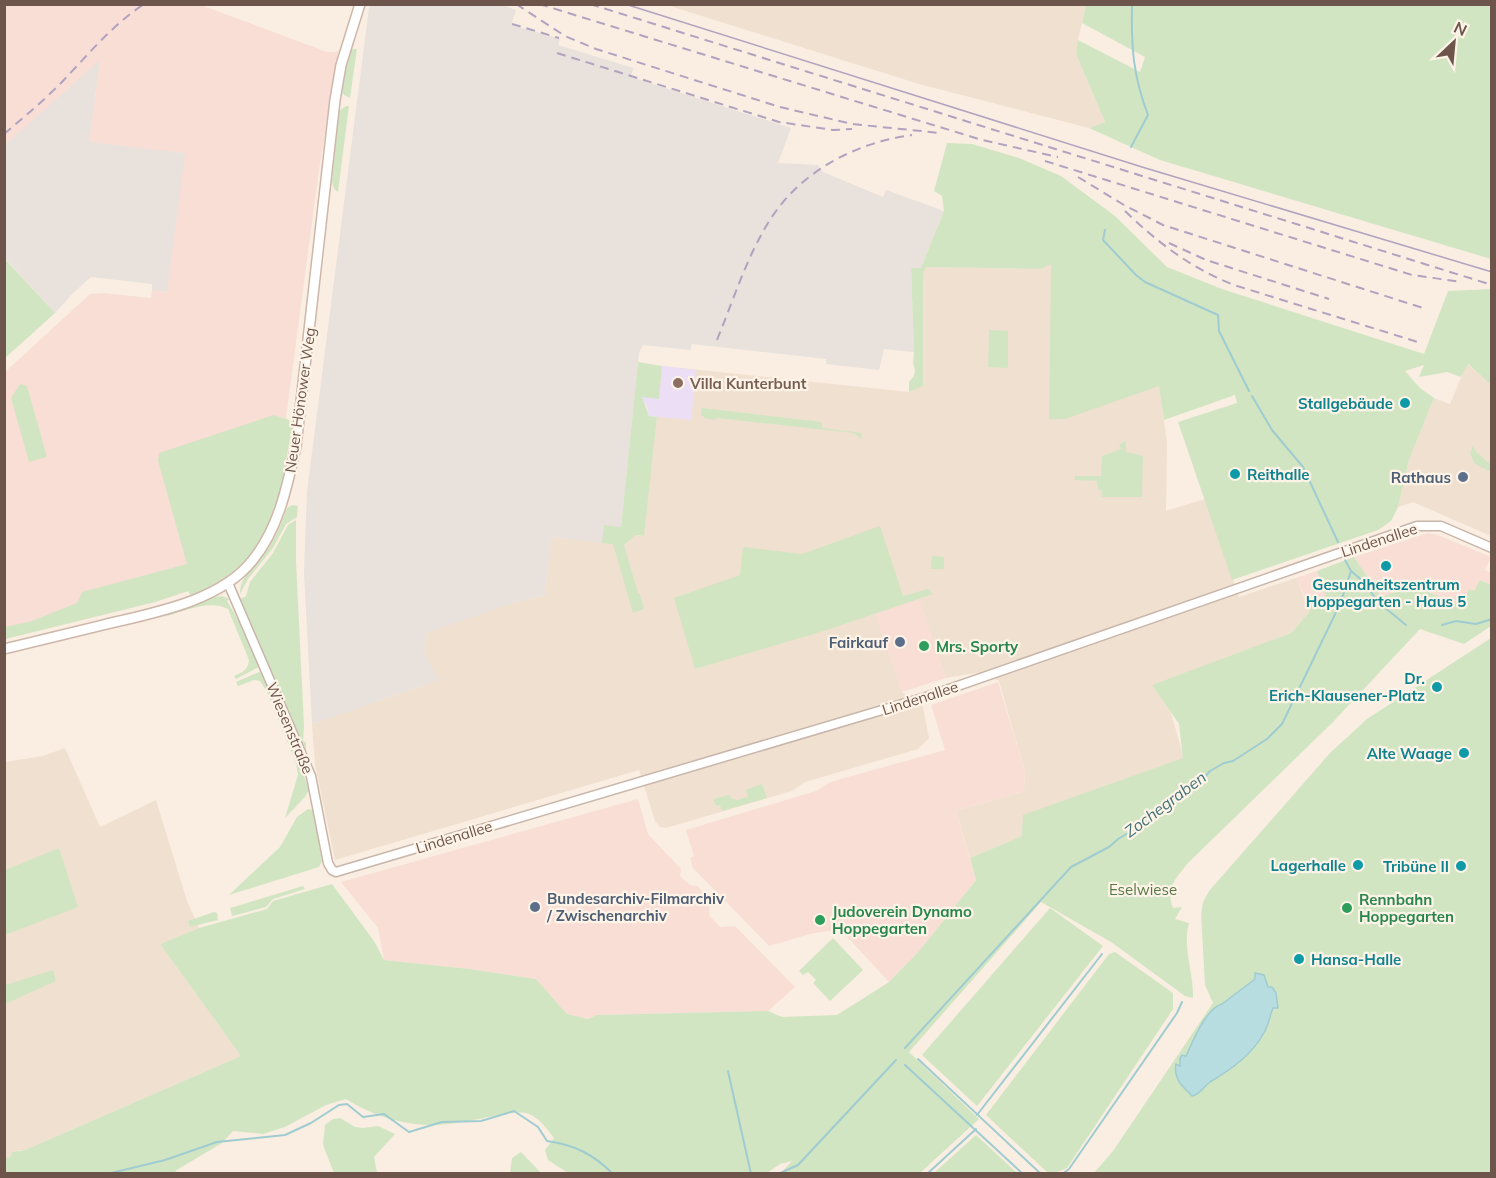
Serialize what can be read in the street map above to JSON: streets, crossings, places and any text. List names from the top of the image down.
{
  "streets": {
    "main road": ["Neuer Hönower Weg"],
    "street": ["Lindenallee", "Wiesenstraße"]
  },
  "crossings": [
    ["Neuer Hönower Weg", "Wiesenstraße"],
    ["Lindenallee", "Wiesenstraße"]
  ],
  "water": ["Zochegraben"],
  "parks": ["Eselwiese"],
  "places": [
    "Villa Kunterbunt",
    "Stallgebäude",
    "Reithalle",
    "Rathaus",
    "Gesundheitszentrum Hoppegarten - Haus 5",
    "Fairkauf",
    "Mrs. Sporty",
    "Dr. Erich-Klausener-Platz",
    "Alte Waage",
    "Lagerhalle",
    "Tribüne II",
    "Bundesarchiv-Filmarchiv / Zwischenarchiv",
    "Rennbahn Hoppegarten",
    "Judoverein Dynamo Hoppegarten",
    "Hansa-Halle"
  ],
  "north": "top right"
}
